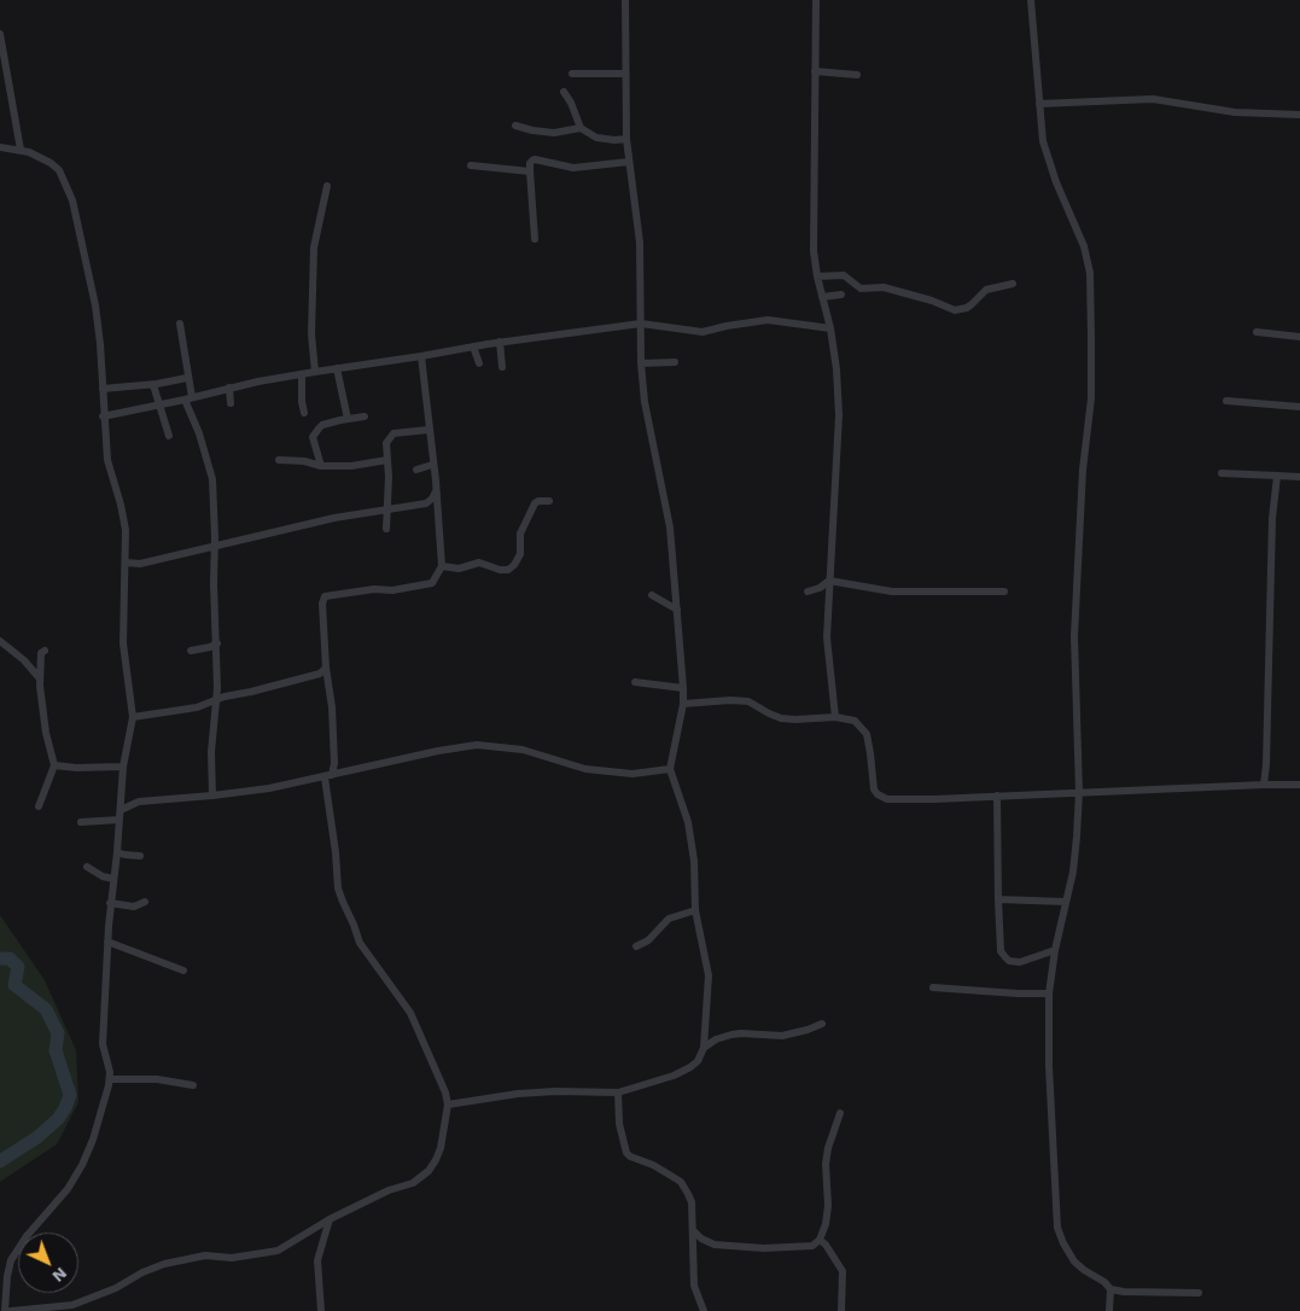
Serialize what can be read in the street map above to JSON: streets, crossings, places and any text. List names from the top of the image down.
{
  "north": "bottom right"
}
